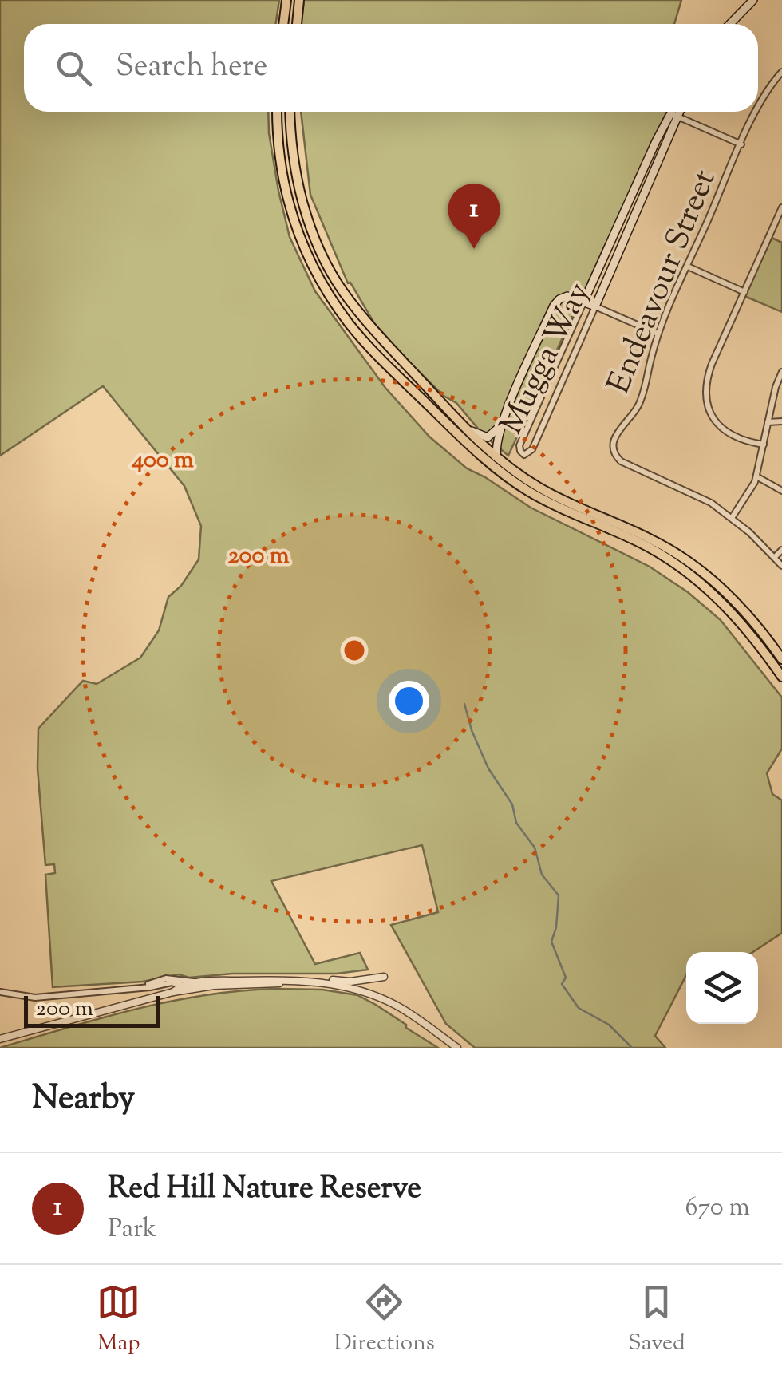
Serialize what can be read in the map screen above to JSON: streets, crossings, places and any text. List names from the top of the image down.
{
  "streets": {
    "main road": ["Mugga Way"],
    "street": ["Endeavour Street"]
  },
  "scale_bar": "200 m",
  "page": {
    "search": "Search here",
    "pins": "1",
    "scale": "200 m",
    "heading": "Nearby",
    "list": [
      {
        "mark": "1",
        "name": "Red Hill Nature Reserve",
        "note": "Park",
        "value": "670 m"
      }
    ],
    "nav": ["Map", "Directions", "Saved"]
  },
  "rings": ["400 m", "200 m"]
}
